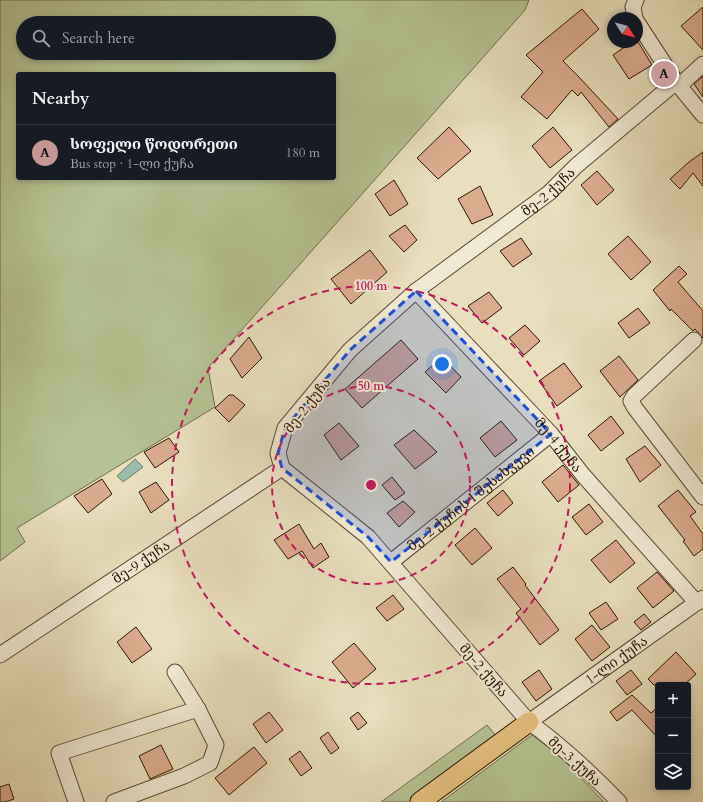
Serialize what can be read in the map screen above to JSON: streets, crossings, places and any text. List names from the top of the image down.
{
  "streets": {
    "street": [
      "მე-2 ქუჩა",
      "მე-4 ქუჩა",
      "მე-2 ქუჩის I შესახვევი",
      "მე-9 ქუჩა",
      "1-ლი ქუჩა",
      "მე-3 ქუჩა"
    ]
  },
  "crossings": [
    ["მე-2 ქუჩა", "მე-4 ქუჩა"],
    ["მე-2 ქუჩა", "მე-2 ქუჩის I შესახვევი"],
    ["მე-2 ქუჩა", "მე-9 ქუჩა"],
    ["მე-2 ქუჩა", "1-ლი ქუჩა"],
    ["მე-2 ქუჩა", "მე-3 ქუჩა"],
    ["მე-4 ქუჩა", "მე-2 ქუჩის I შესახვევი"],
    ["მე-4 ქუჩა", "1-ლი ქუჩა"],
    ["1-ლი ქუჩა", "მე-3 ქუჩა"]
  ],
  "north": "bottom right",
  "page": {
    "search": "Search here",
    "pins": "A",
    "heading": "Nearby",
    "list": [
      {
        "mark": "A",
        "name": "სოფელი წოდორეთი",
        "note": "Bus stop · 1-ლი ქუჩა",
        "value": "180 m"
      }
    ],
    "map_buttons": ["+", "−"]
  },
  "rings": ["100 m", "50 m"]
}
